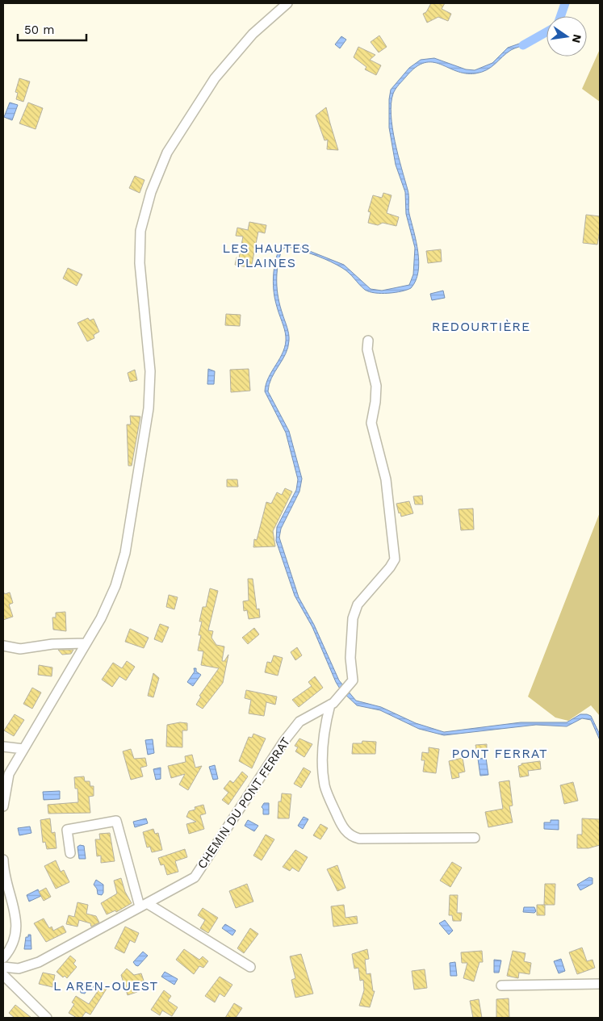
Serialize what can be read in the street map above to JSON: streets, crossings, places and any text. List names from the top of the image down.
{
  "streets": {
    "street": ["CHEMIN DU PONT FERRAT"]
  },
  "districts": [
    "LES HAUTES PLAINES",
    "REDOURTIÈRE",
    "PONT FERRAT",
    "L AREN-OUEST"
  ],
  "scale_bar": "50 m",
  "north": "right"
}
